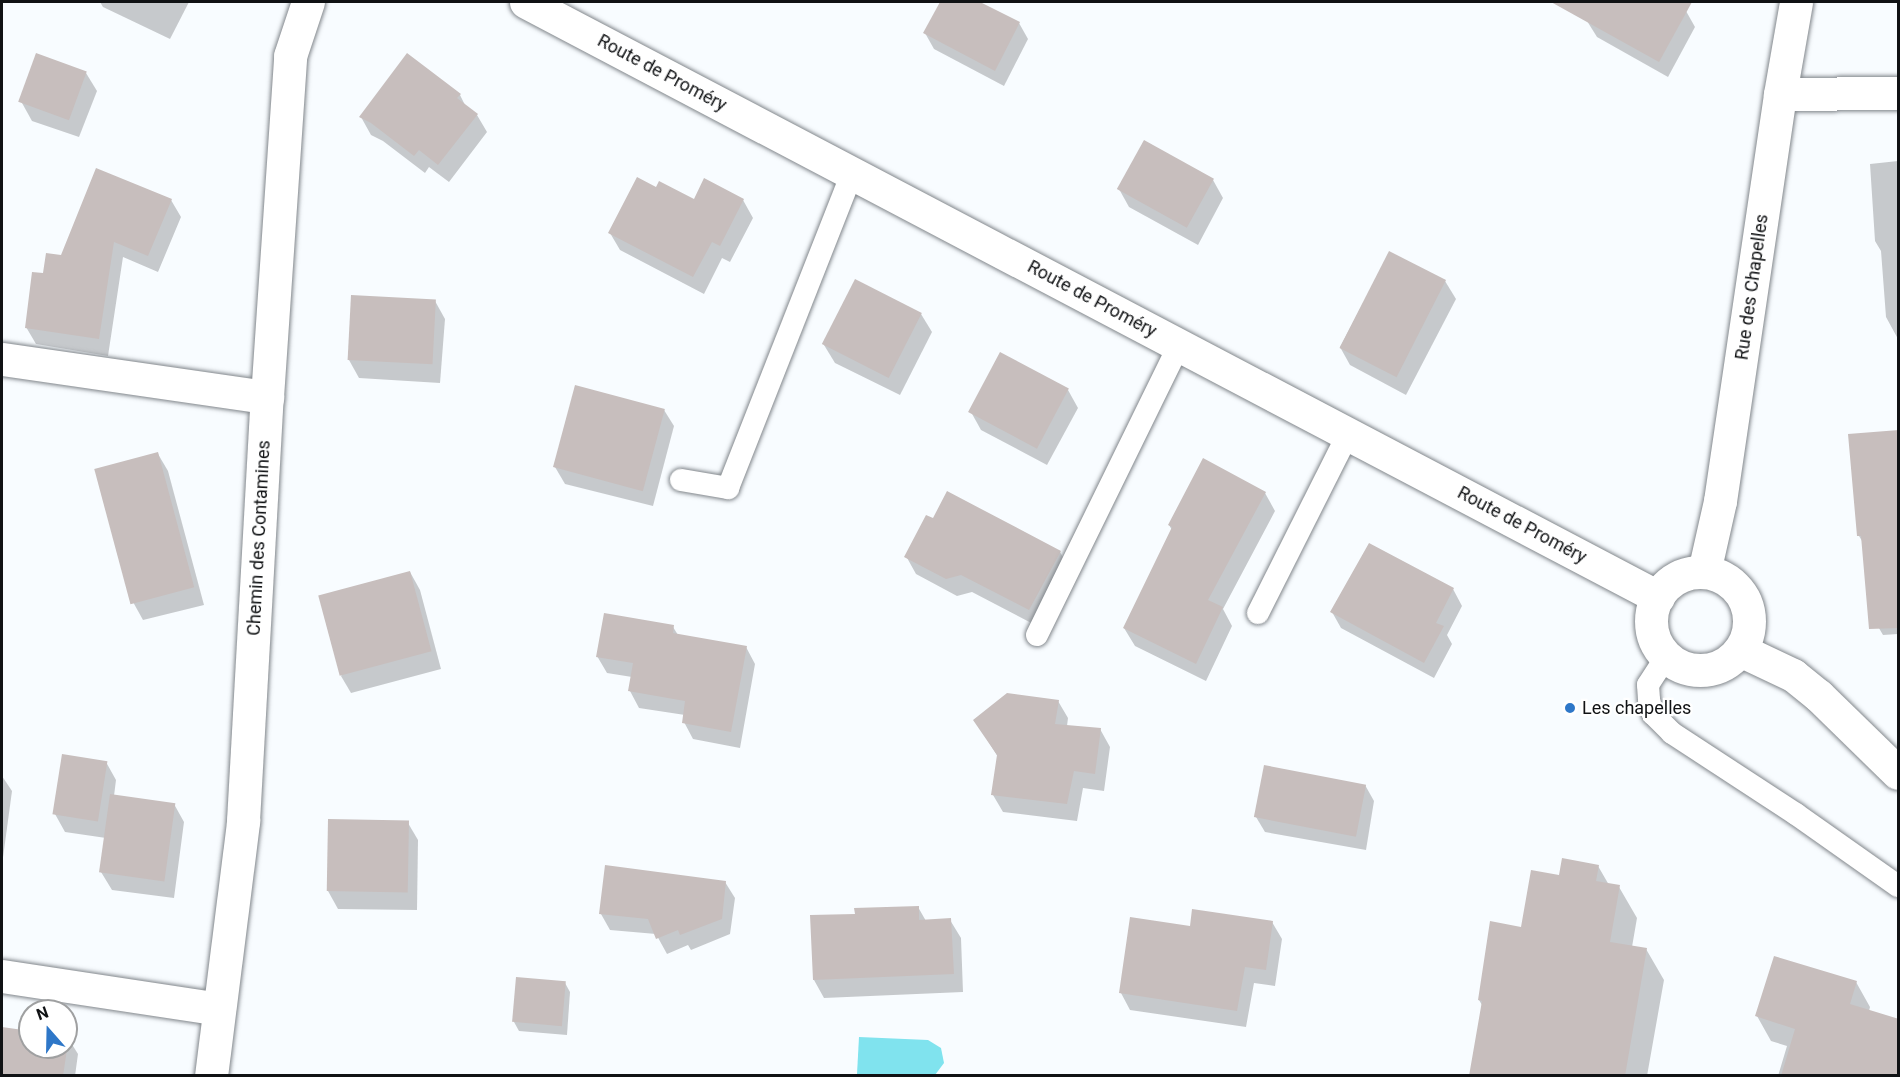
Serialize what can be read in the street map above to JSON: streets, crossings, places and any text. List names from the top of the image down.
{
  "streets": {
    "street": ["Route de Proméry", "Rue des Chapelles", "Chemin des Contamines"]
  },
  "crossings": [
    ["Route de Proméry", "Rue des Chapelles"]
  ],
  "places": ["Les chapelles"],
  "north": "top"
}
